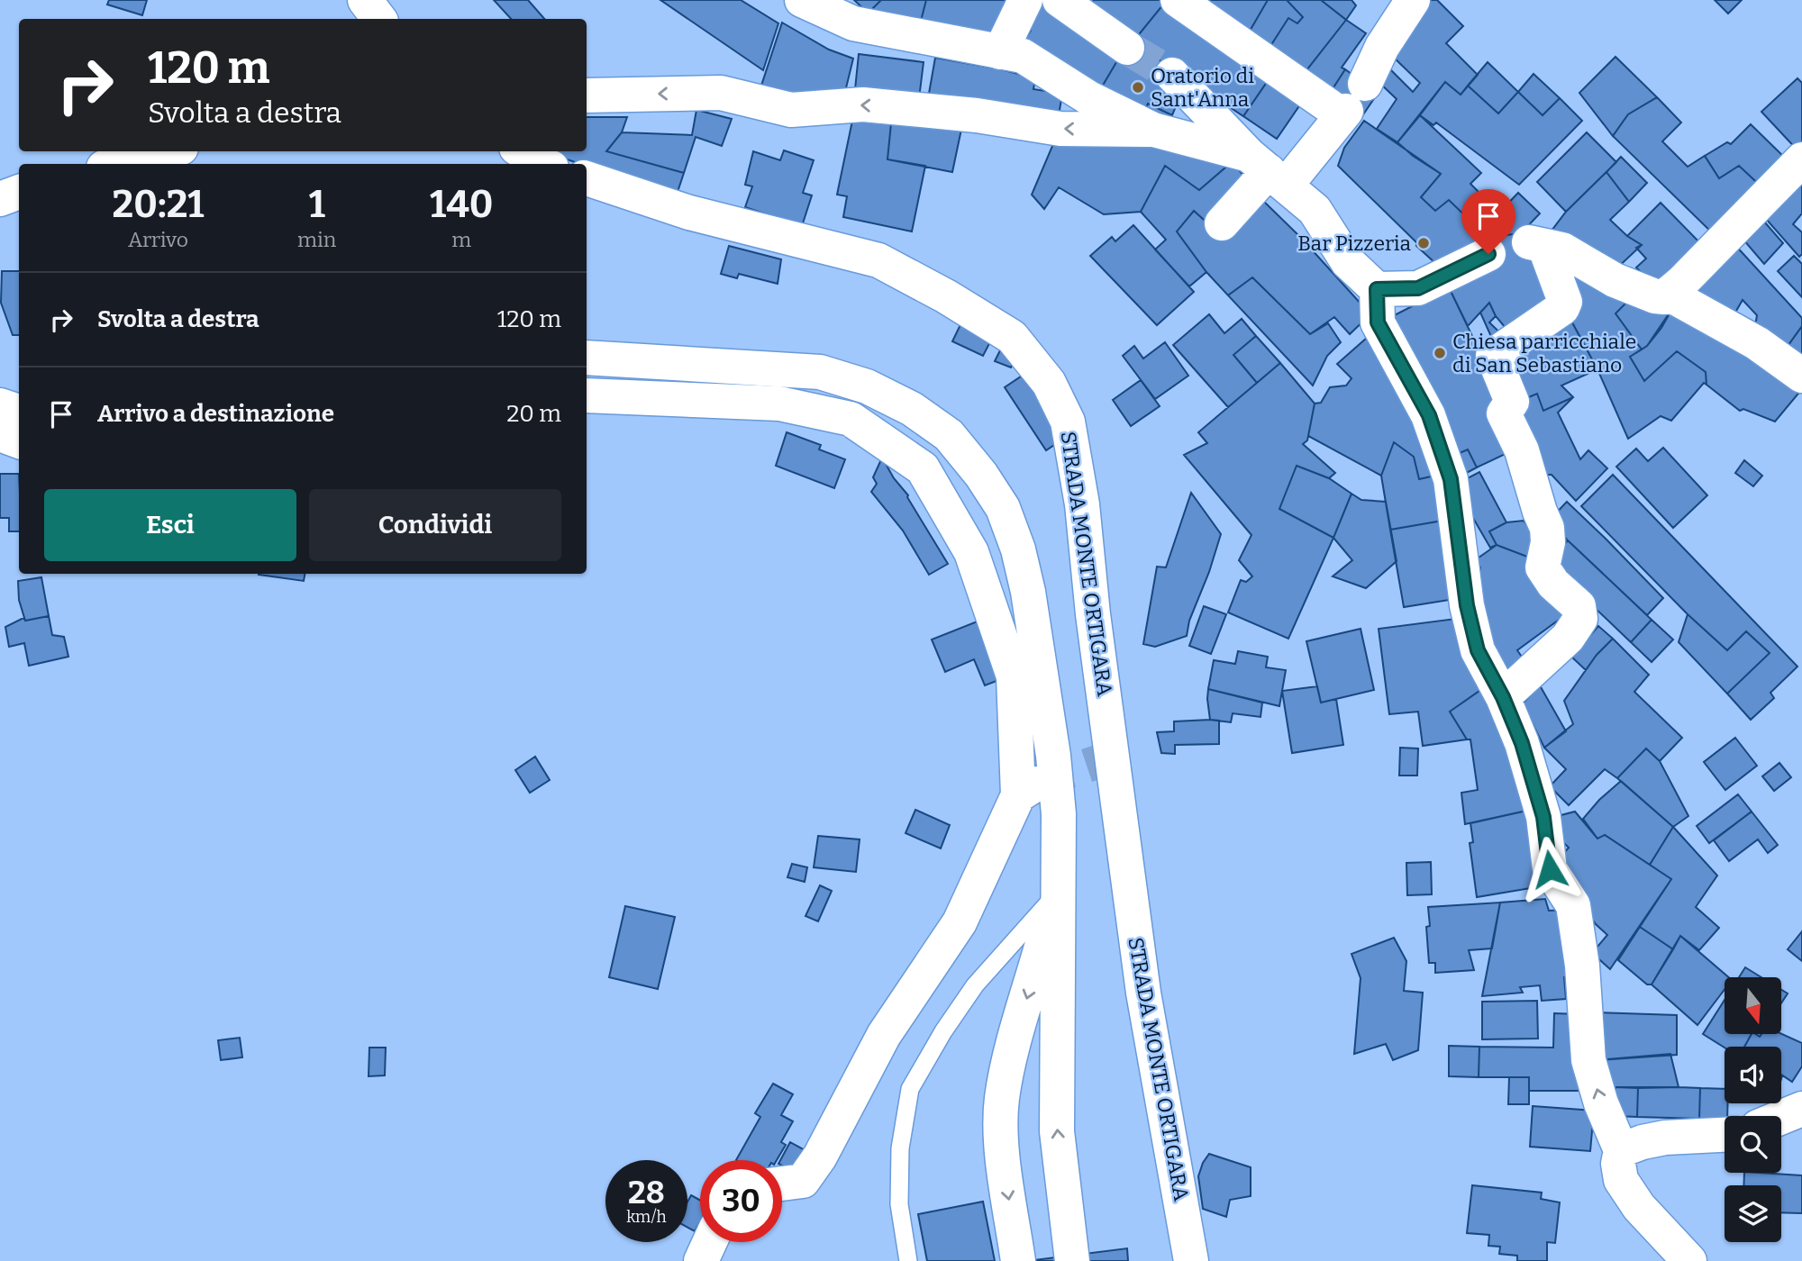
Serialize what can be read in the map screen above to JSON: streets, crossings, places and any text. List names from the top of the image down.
{
  "streets": {
    "main road": ["STRADA MONTE ORTIGARA"]
  },
  "places": ["Oratorio di Sant'Anna", "Bar Pizzeria", "Chiesa parricchiale di San Sebastiano"],
  "north": "bottom",
  "page": {
    "turn": ["120 m", "Svolta a destra"],
    "eta": [
      "20:21",
      "Arrivo",
      "1",
      "min",
      "140",
      "m"
    ],
    "list": [
      {
        "name": "Svolta a destra",
        "value": "120 m"
      },
      {
        "name": "Arrivo a destinazione",
        "value": "20 m"
      }
    ],
    "buttons": ["Esci", "Condividi"],
    "speed": "28 km/h",
    "limit": "30"
  }
}
